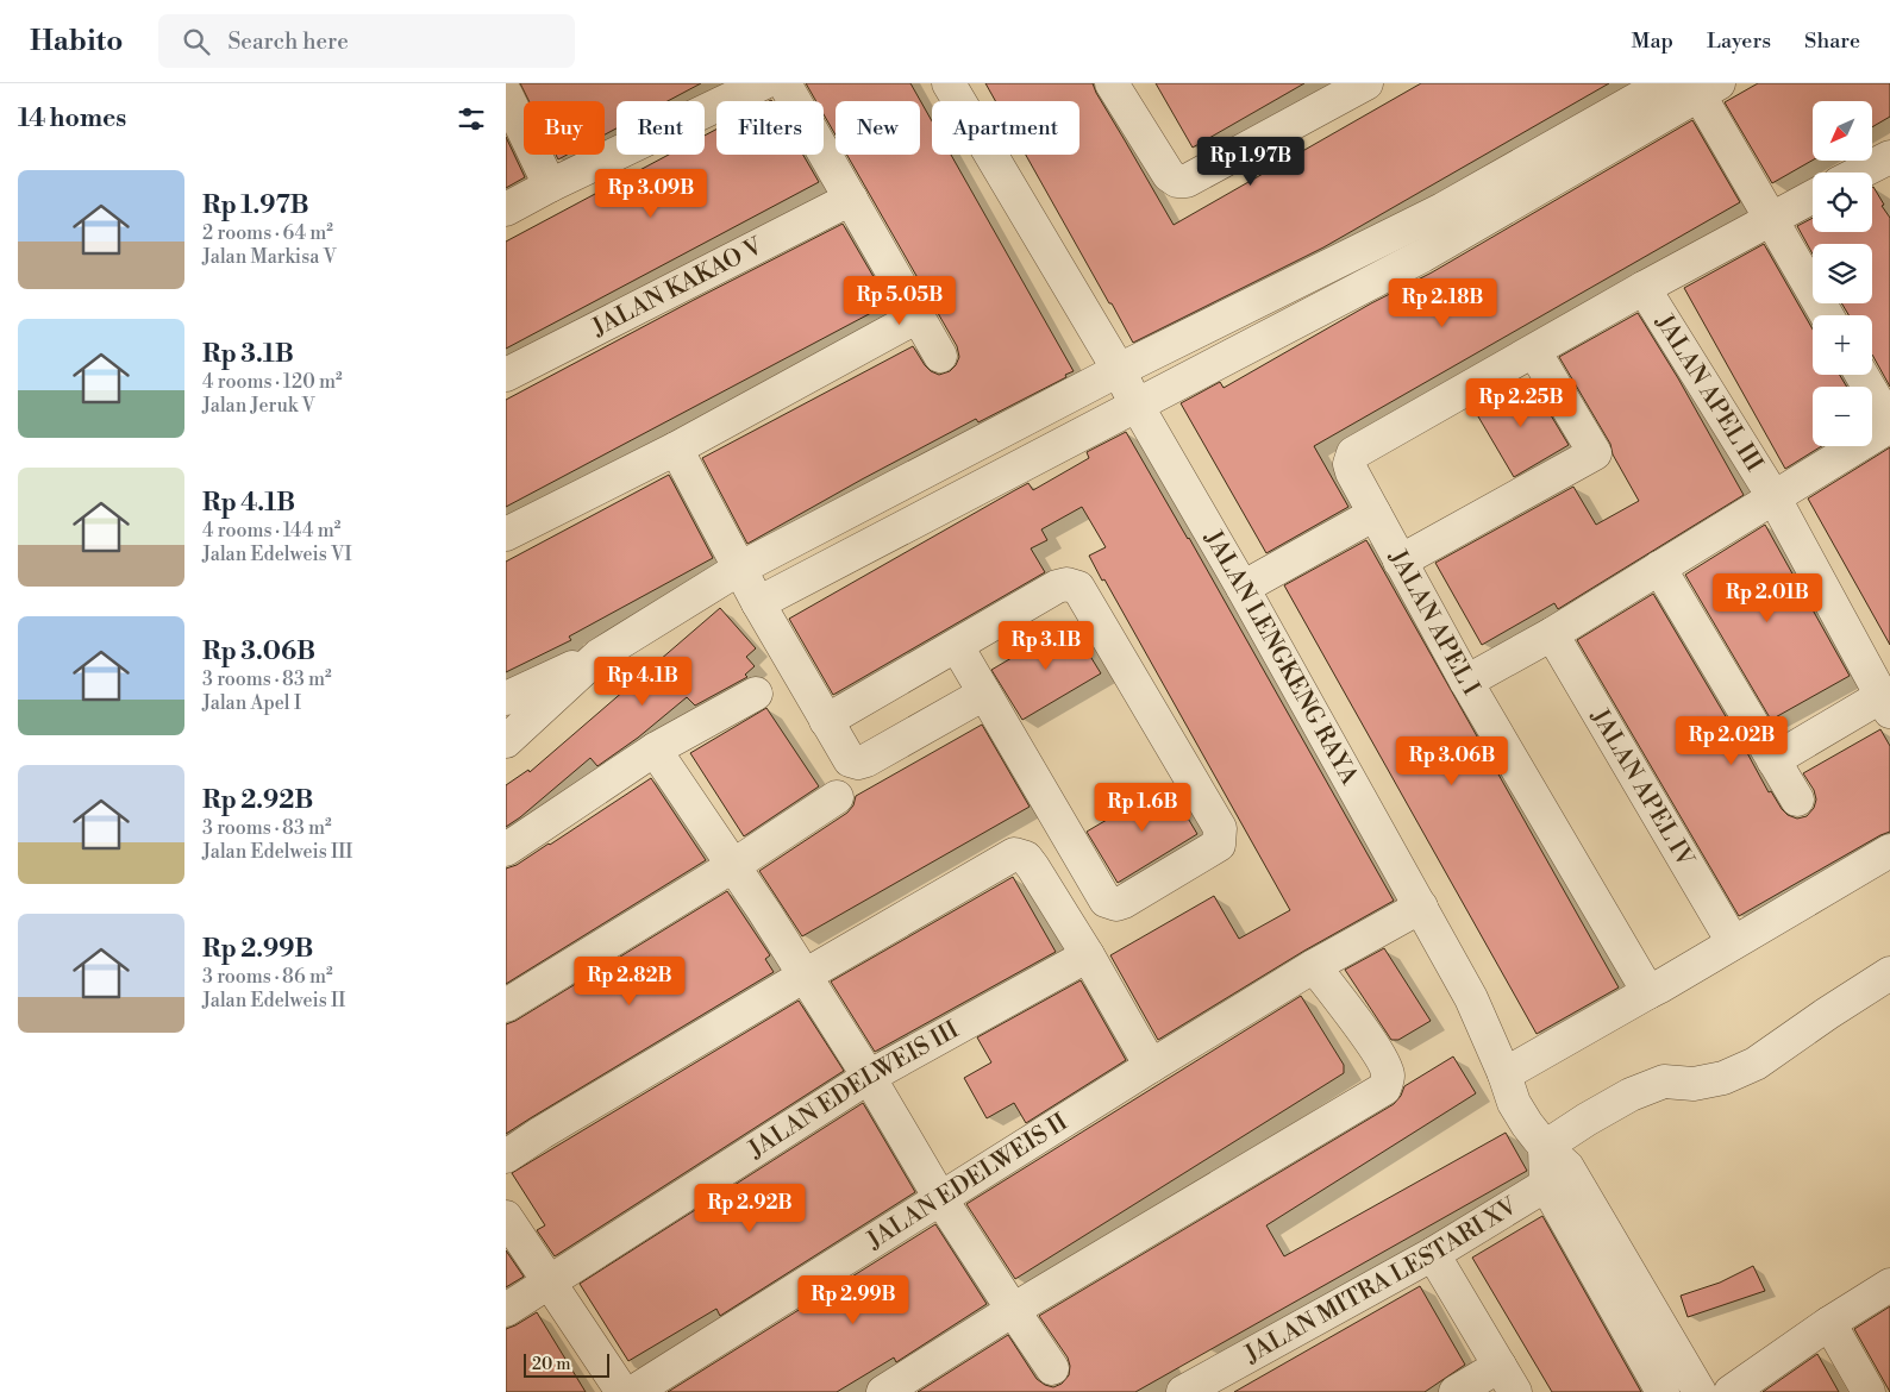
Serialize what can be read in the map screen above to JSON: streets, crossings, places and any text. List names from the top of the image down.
{
  "streets": {
    "street": [
      "JALAN KAKAO V",
      "JALAN APEL III",
      "JALAN APEL I",
      "JALAN LENGKENG RAYA",
      "JALAN APEL IV",
      "JALAN EDELWEIS III",
      "JALAN EDELWEIS II",
      "JALAN MITRA LESTARI XV"
    ]
  },
  "crossings": [
    ["JALAN APEL III", "JALAN APEL I"],
    ["JALAN LENGKENG RAYA", "JALAN EDELWEIS II"]
  ],
  "scale_bar": "20 m",
  "north": "bottom left",
  "page": {
    "header": "Habito",
    "search": "Search here",
    "nav": ["Map", "Layers", "Share"],
    "heading": "14 homes",
    "map_buttons": ["+", "−"],
    "chip": [
      "Buy",
      "Rent",
      "Filters",
      "New",
      "Apartment"
    ],
    "price": [
      "Rp 1.97B",
      "Rp 3.09B",
      "Rp 5.05B",
      "Rp 2.18B",
      "Rp 2.25B",
      "Rp 2.01B",
      "Rp 3.1B",
      "Rp 4.1B",
      "Rp 2.02B",
      "Rp 3.06B",
      "Rp 1.6B",
      "Rp 2.82B",
      "Rp 2.92B",
      "Rp 2.99B"
    ],
    "list": [
      {
        "name": "Rp 1.97B",
        "note": "2 rooms · 64 m² · Jalan Markisa V"
      },
      {
        "name": "Rp 3.1B",
        "note": "4 rooms · 120 m² · Jalan Jeruk V"
      },
      {
        "name": "Rp 4.1B",
        "note": "4 rooms · 144 m² · Jalan Edelweis VI"
      },
      {
        "name": "Rp 3.06B",
        "note": "3 rooms · 83 m² · Jalan Apel I"
      },
      {
        "name": "Rp 2.92B",
        "note": "3 rooms · 83 m² · Jalan Edelweis III"
      },
      {
        "name": "Rp 2.99B",
        "note": "3 rooms · 86 m² · Jalan Edelweis II"
      }
    ],
    "scale": "20 m"
  }
}
